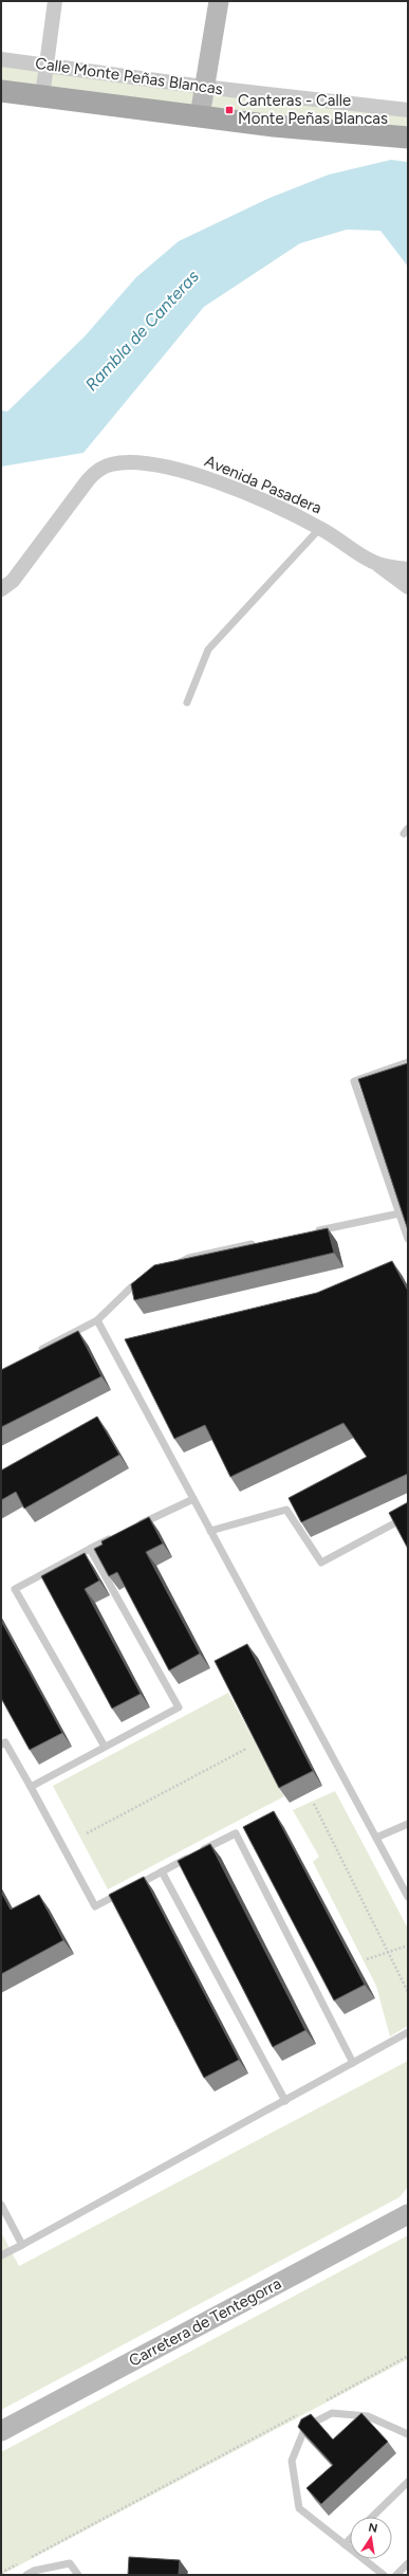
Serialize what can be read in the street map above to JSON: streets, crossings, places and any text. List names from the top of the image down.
{
  "streets": {
    "main road": ["Calle Monte Peñas Blancas", "Carretera de Tentegorra"],
    "street": ["Avenida Pasadera"]
  },
  "water": ["Rambla de Canteras"],
  "places": {
    "transit": ["Canteras - Calle Monte Peñas Blancas"]
  },
  "north": "top"
}
